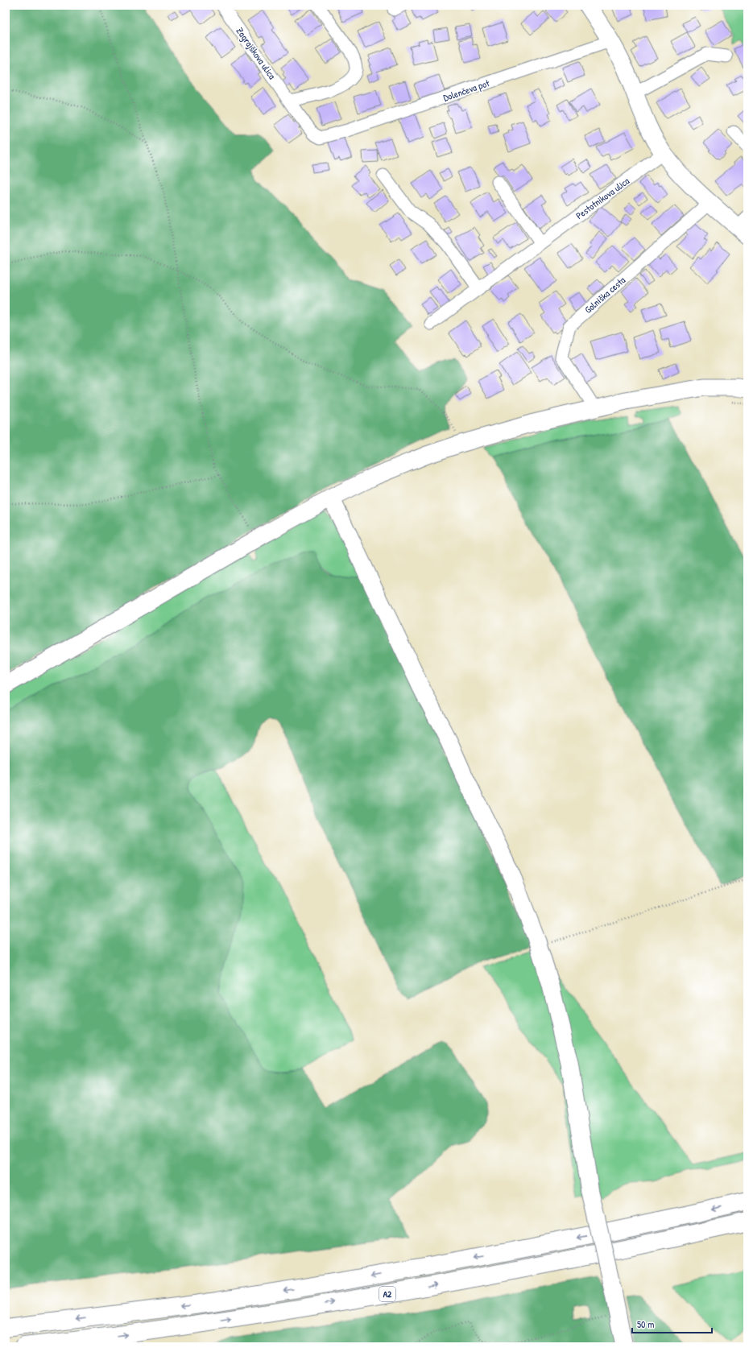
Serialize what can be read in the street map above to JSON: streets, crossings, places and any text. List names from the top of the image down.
{
  "streets": {
    "highway": ["A2"],
    "street": [
      "Zagrajškova ulica",
      "Dolenčeva pot",
      "Pestotnikova ulica",
      "Golniška cesta"
    ]
  },
  "crossings": [
    ["Zagrajškova ulica", "Dolenčeva pot"]
  ],
  "scale_bar": "50 m"
}
